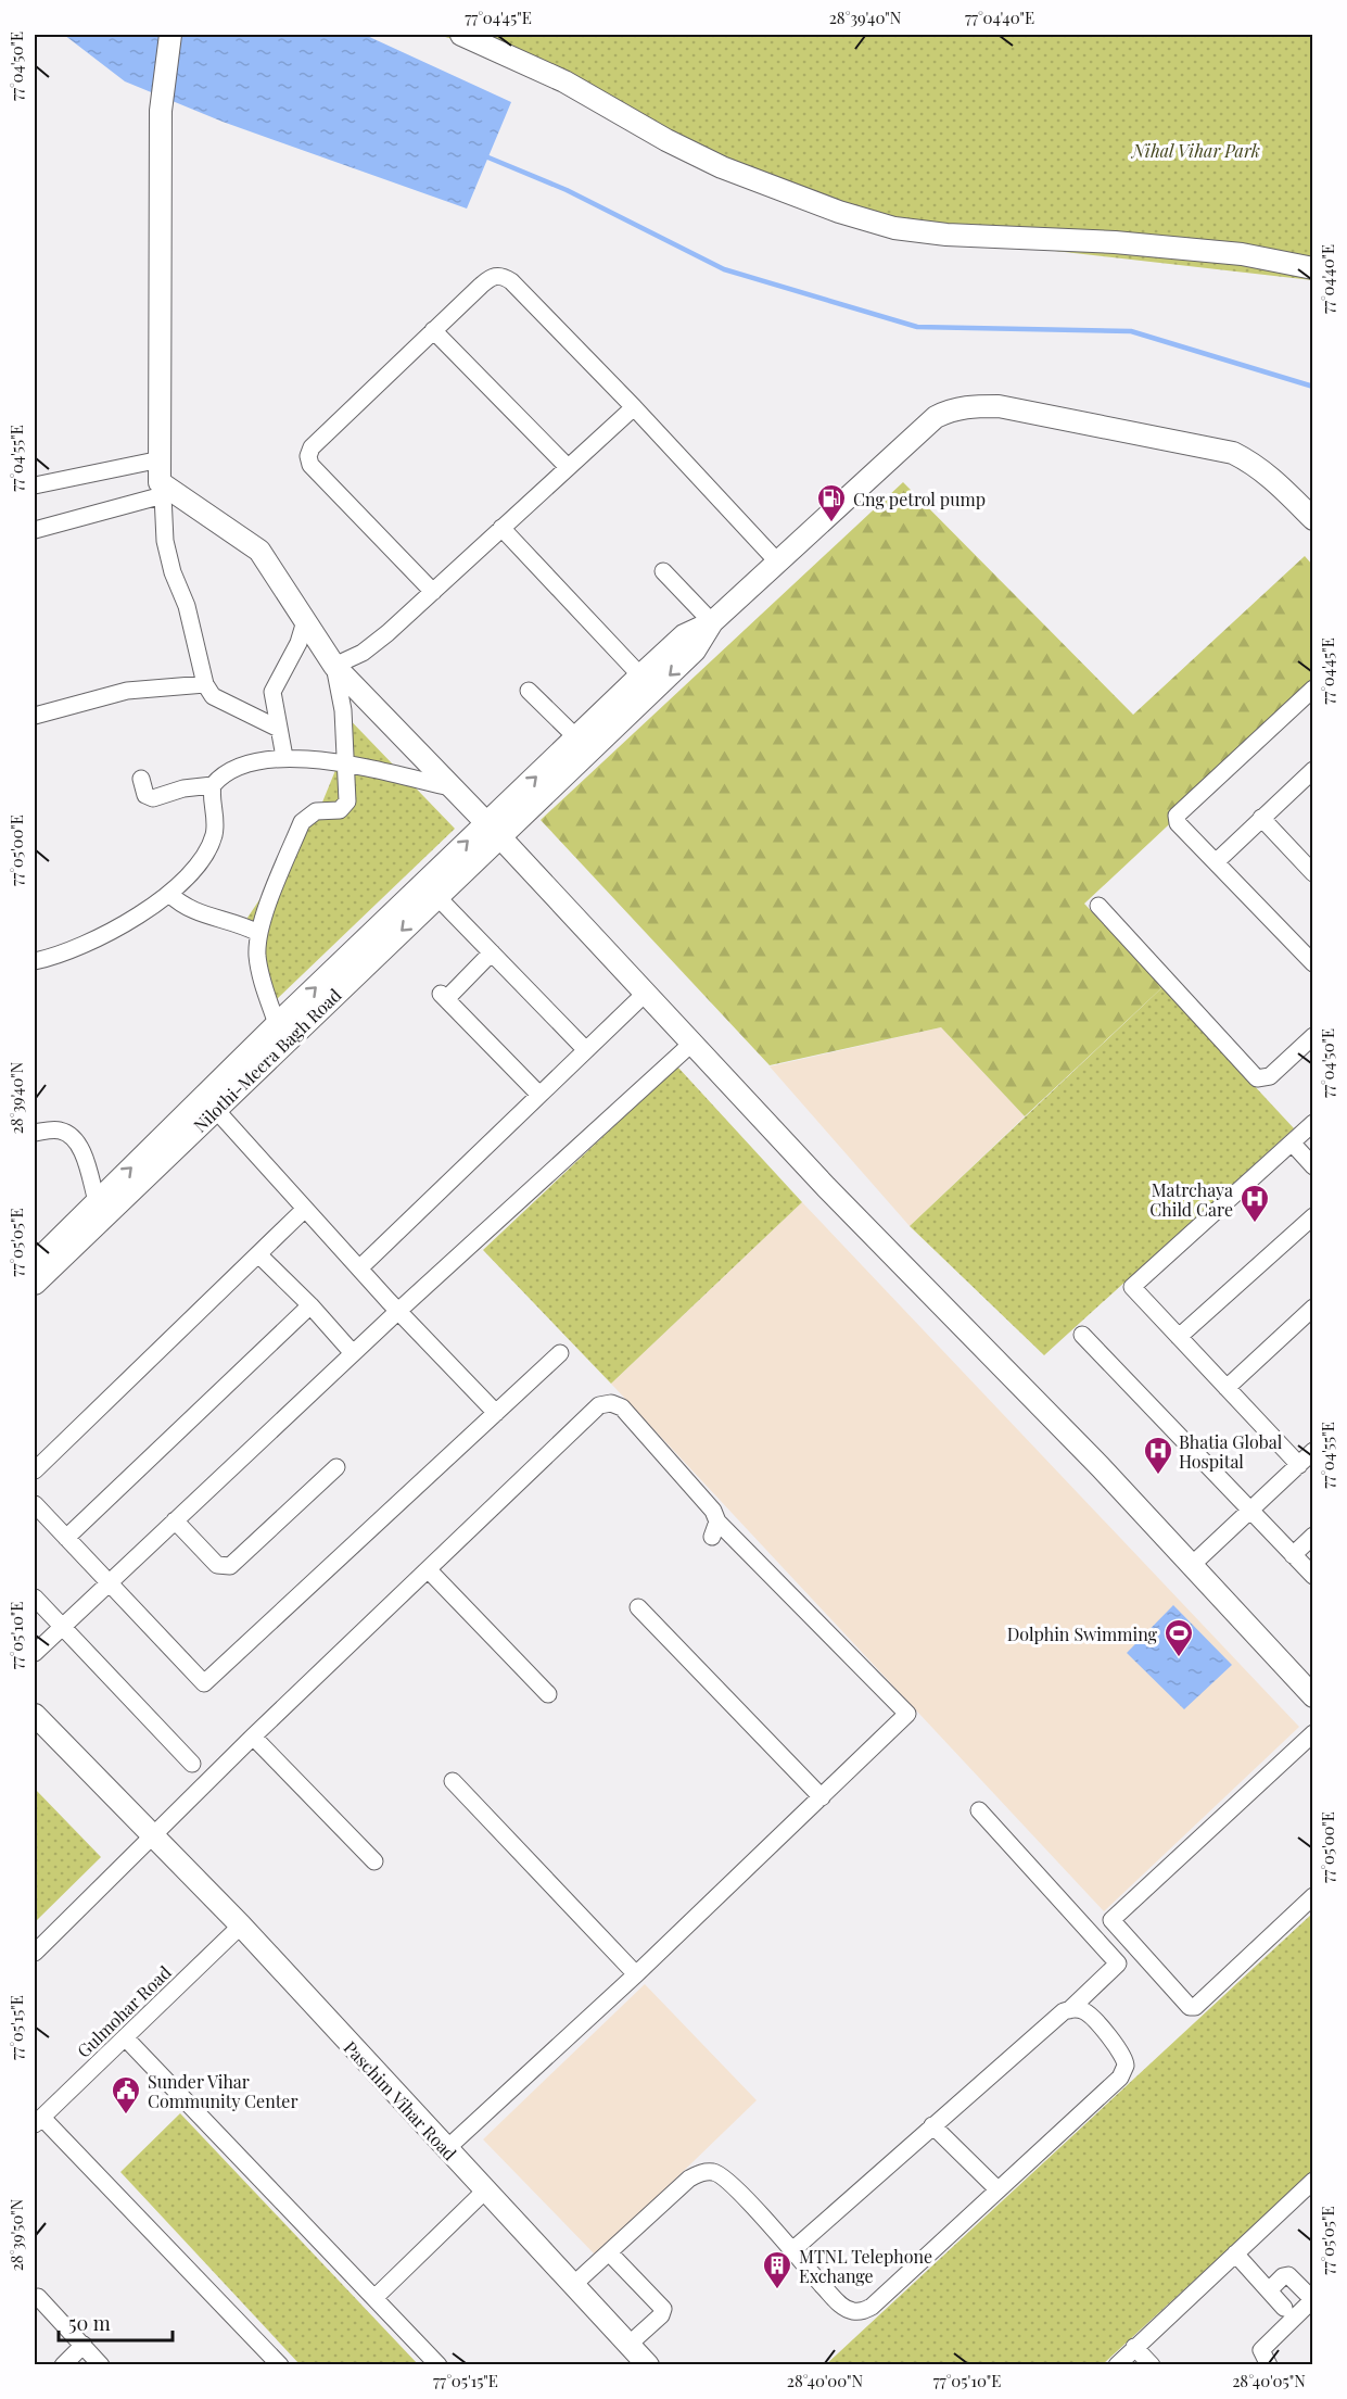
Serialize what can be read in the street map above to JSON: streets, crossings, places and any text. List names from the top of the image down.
{
  "streets": {
    "street": ["Nilothi-Meera Bagh Road", "Gulmohar Road", "Paschim Vihar Road"]
  },
  "crossings": [
    ["Gulmohar Road", "Paschim Vihar Road"]
  ],
  "parks": ["Nihal Vihar Park"],
  "places": {
    "fuel station": ["Cng petrol pump"],
    "hospital": ["Matrchaya Child Care", "Bhatia Global Hospital"],
    "sports": ["Dolphin Swimming"],
    "public building": ["Sunder Vihar Community Center"],
    "building": ["MTNL Telephone Exchange"]
  },
  "scale_bar": "50 m",
  "coordinates": [
    "77°04'45\"E",
    "28°39'40\"N",
    "77°04'40\"E",
    "77°04'50\"E",
    "77°04'55\"E",
    "77°05'00\"E",
    "77°05'05\"E",
    "77°05'10\"E",
    "77°05'15\"E",
    "28°39'50\"N",
    "28°40'00\"N",
    "28°40'05\"N"
  ]
}
